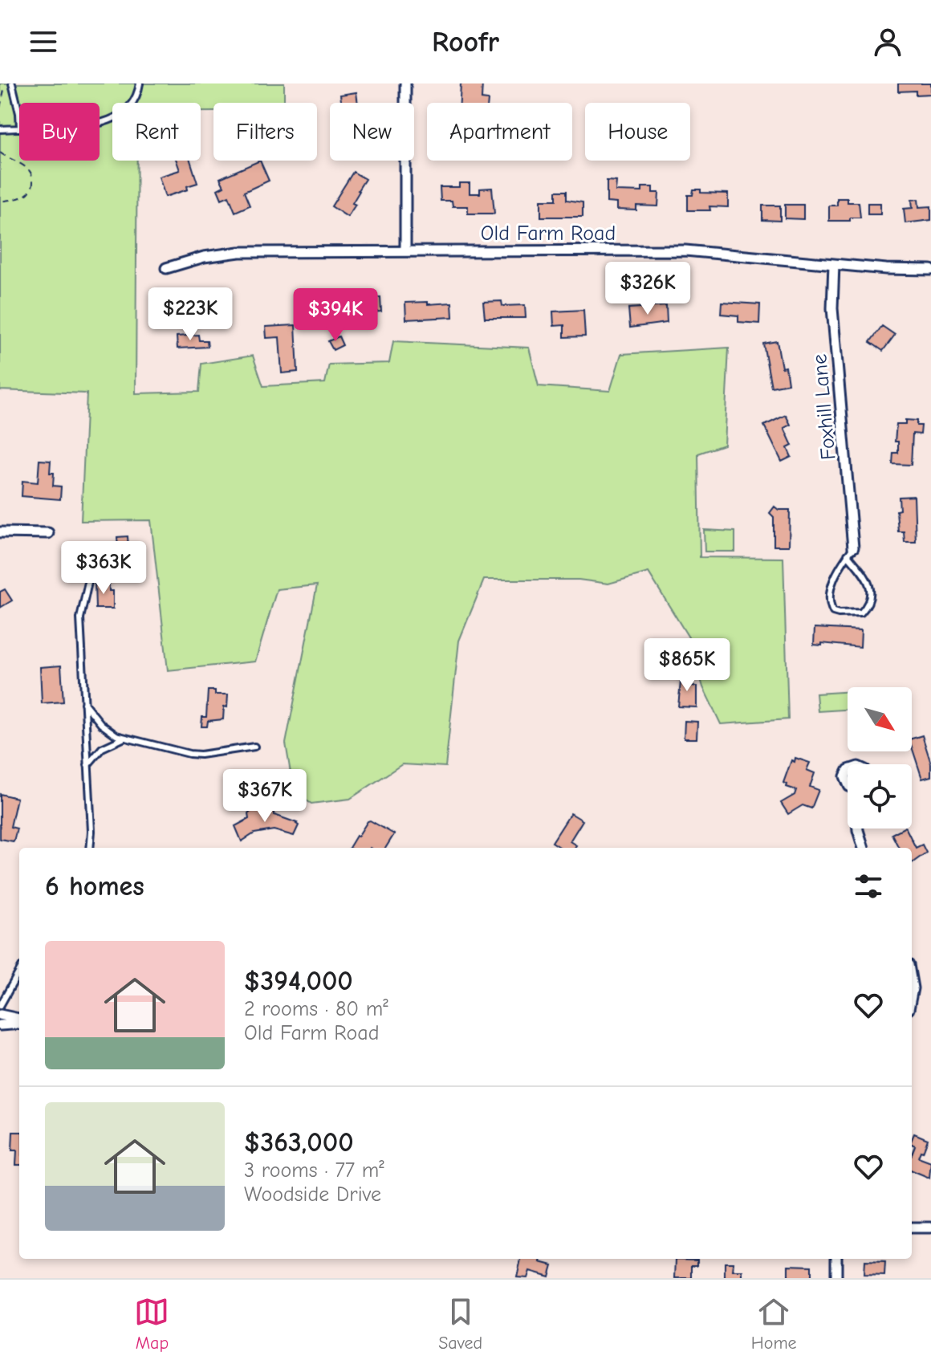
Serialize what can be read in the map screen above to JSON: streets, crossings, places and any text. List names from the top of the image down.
{
  "streets": {
    "street": ["Old Farm Road", "Foxhill Lane"]
  },
  "crossings": [
    ["Old Farm Road", "Foxhill Lane"]
  ],
  "north": "bottom right",
  "page": {
    "header": "Roofr",
    "chip": [
      "Buy",
      "Rent",
      "Filters",
      "New",
      "Apartment",
      "House"
    ],
    "price": [
      "$326K",
      "$223K",
      "$394K",
      "$363K",
      "$865K",
      "$367K"
    ],
    "heading": "6 homes",
    "list": [
      {
        "name": "$394,000",
        "note": "2 rooms · 80 m² · Old Farm Road"
      },
      {
        "name": "$363,000",
        "note": "3 rooms · 77 m² · Woodside Drive"
      }
    ],
    "tabs": ["Map", "Saved", "Home"]
  }
}
